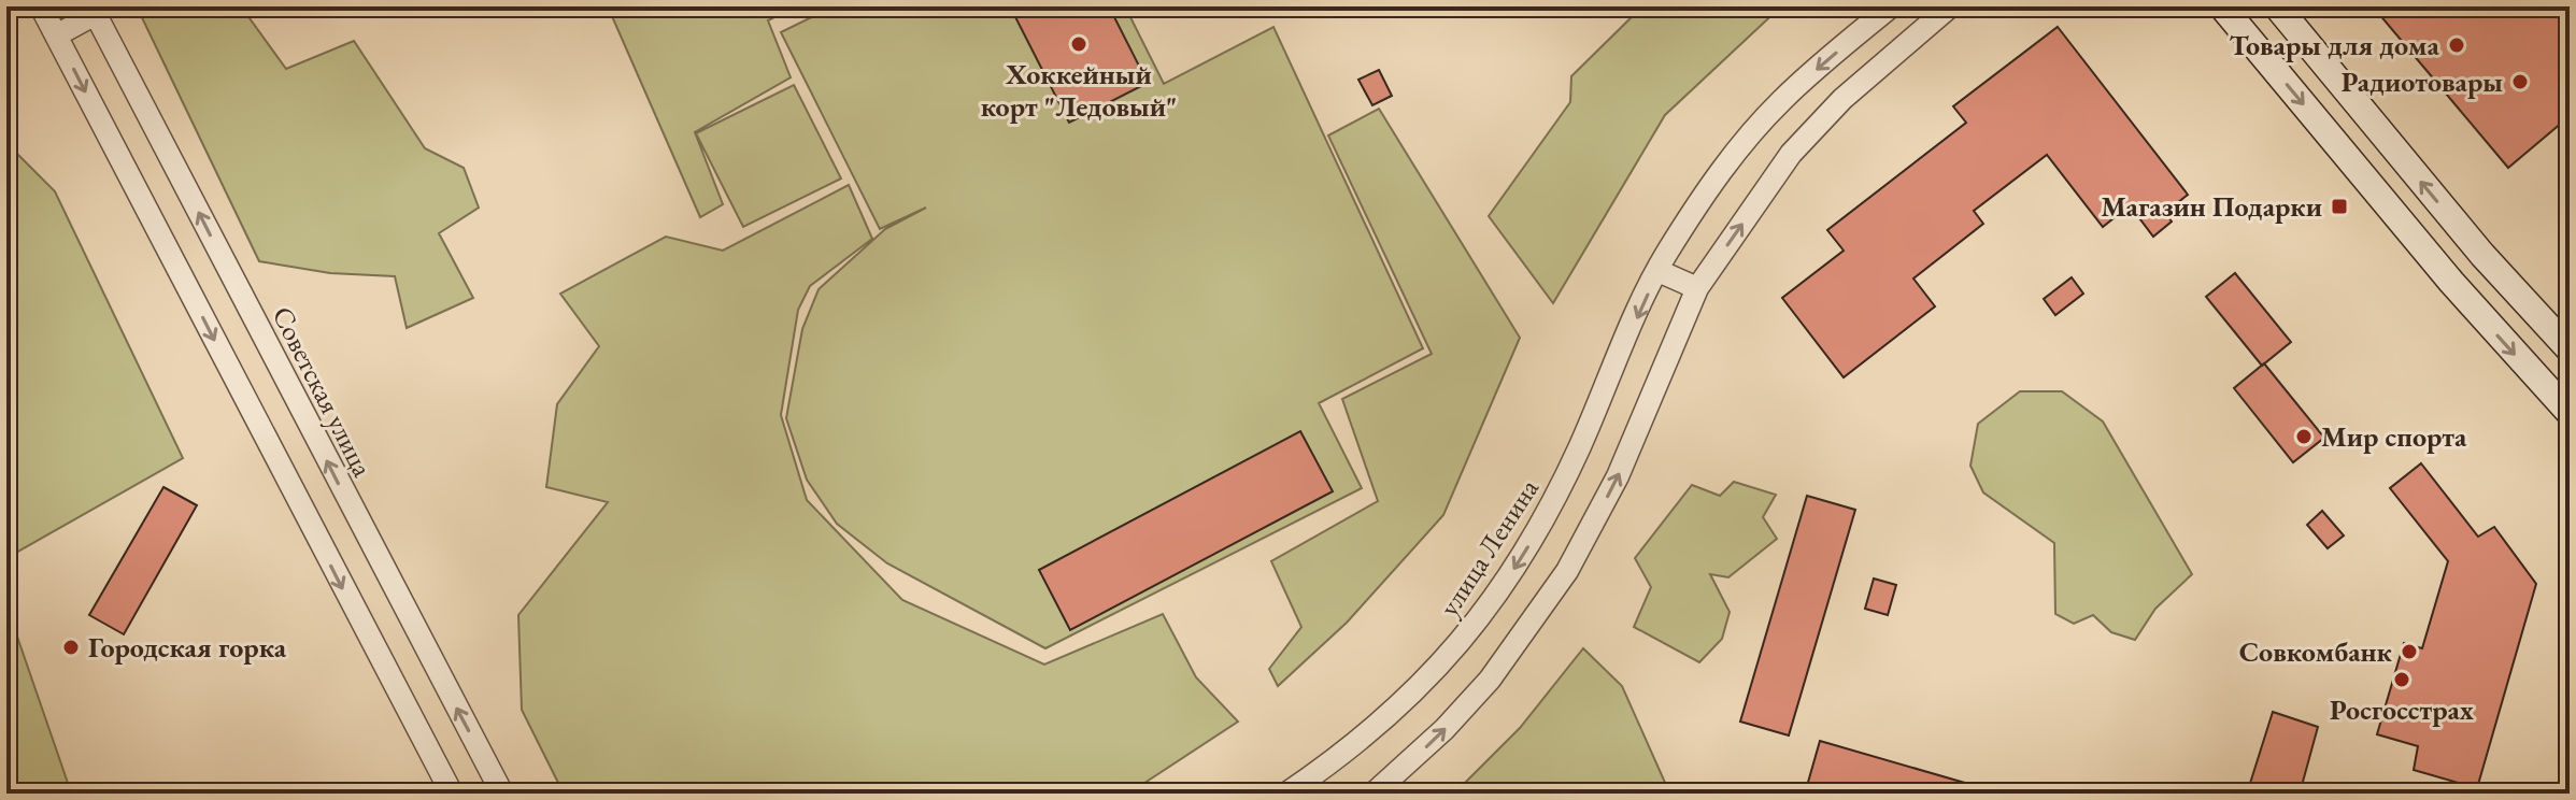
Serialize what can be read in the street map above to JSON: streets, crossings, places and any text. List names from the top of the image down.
{
  "streets": {
    "street": ["Советская улица", "улица Ленина"]
  },
  "places": {
    "other": [
      "Хоккейный корт \"Ледовый\"",
      "Товары для дома",
      "Радиотовары",
      "Мир спорта",
      "Городская горка",
      "Совкомбанк",
      "Росгосстрах"
    ],
    "transit": ["Магазин Подарки"]
  }
}
